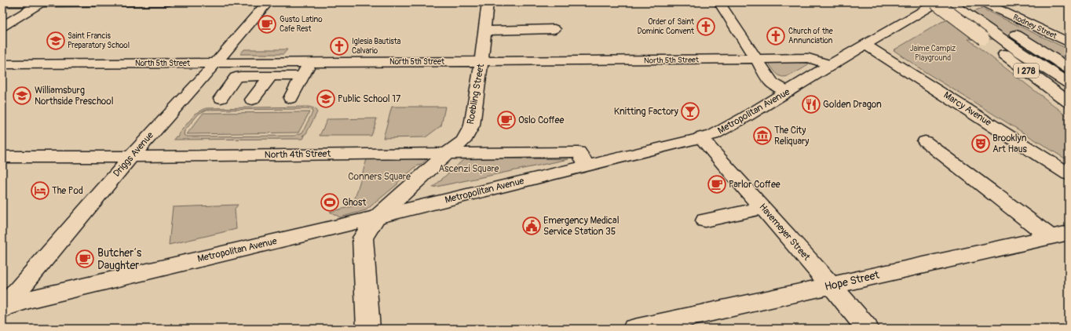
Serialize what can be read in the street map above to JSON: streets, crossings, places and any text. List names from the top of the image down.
{
  "streets": {
    "main road": [
      "Rodney Street",
      "North 5th Street",
      "I 278",
      "Roebling Street",
      "Marcy Avenue",
      "Metropolitan Avenue",
      "Driggs Avenue",
      "North 4th Street",
      "Havemeyer Street",
      "Hope Street"
    ]
  },
  "crossings": [
    ["North 5th Street", "Roebling Street"],
    ["North 5th Street", "Metropolitan Avenue"],
    ["North 5th Street", "Driggs Avenue"],
    ["I 278", "Metropolitan Avenue"],
    ["Roebling Street", "Metropolitan Avenue"],
    ["Roebling Street", "North 4th Street"],
    ["Marcy Avenue", "Metropolitan Avenue"],
    ["Metropolitan Avenue", "Driggs Avenue"],
    ["Metropolitan Avenue", "North 4th Street"],
    ["Metropolitan Avenue", "Havemeyer Street"],
    ["Driggs Avenue", "North 4th Street"],
    ["Havemeyer Street", "Hope Street"]
  ],
  "parks": ["Jaime Campiz Playground", "Ascenzi Square", "Conners Square"],
  "places": {
    "cafe": [
      "Gusto Latino Cafe Rest",
      "Oslo Coffee",
      "Parlor Coffee",
      "Butcher‘s Daughter"
    ],
    "church": ["Order of Saint Dominic Convent", "Church of the Annunciation", "Iglesia Bautista Calvario"],
    "school or university": ["Saint Francis Preparatory School", "Williamsburg Northside Preschool", "Public School 17"],
    "restaurant": ["Golden Dragon"],
    "bar": ["Knitting Factory"],
    "museum": ["The City Reliquary"],
    "theatre": ["Brooklyn Art Haus"],
    "hotel": ["The Pod"],
    "sports": ["Ghost"],
    "public building": ["Emergency Medical Service Station 35"]
  }
}
